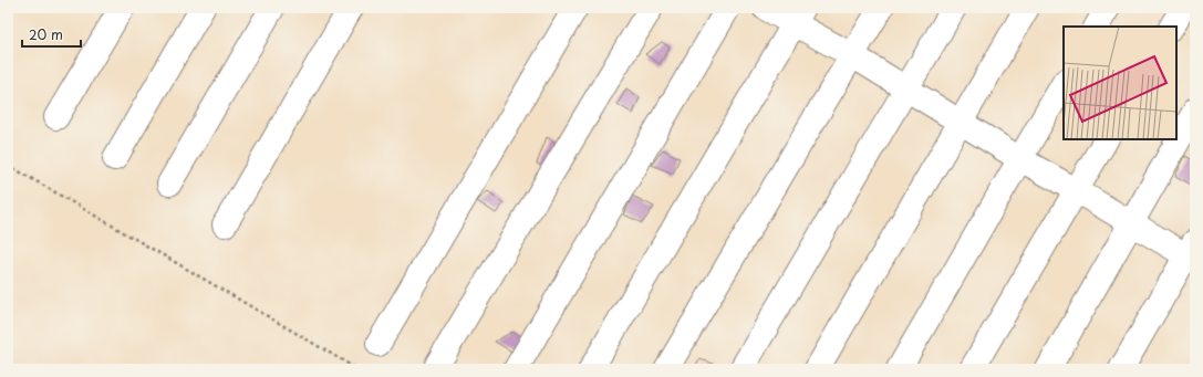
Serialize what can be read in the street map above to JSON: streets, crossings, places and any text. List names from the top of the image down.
{
  "scale_bar": "20 m"
}
